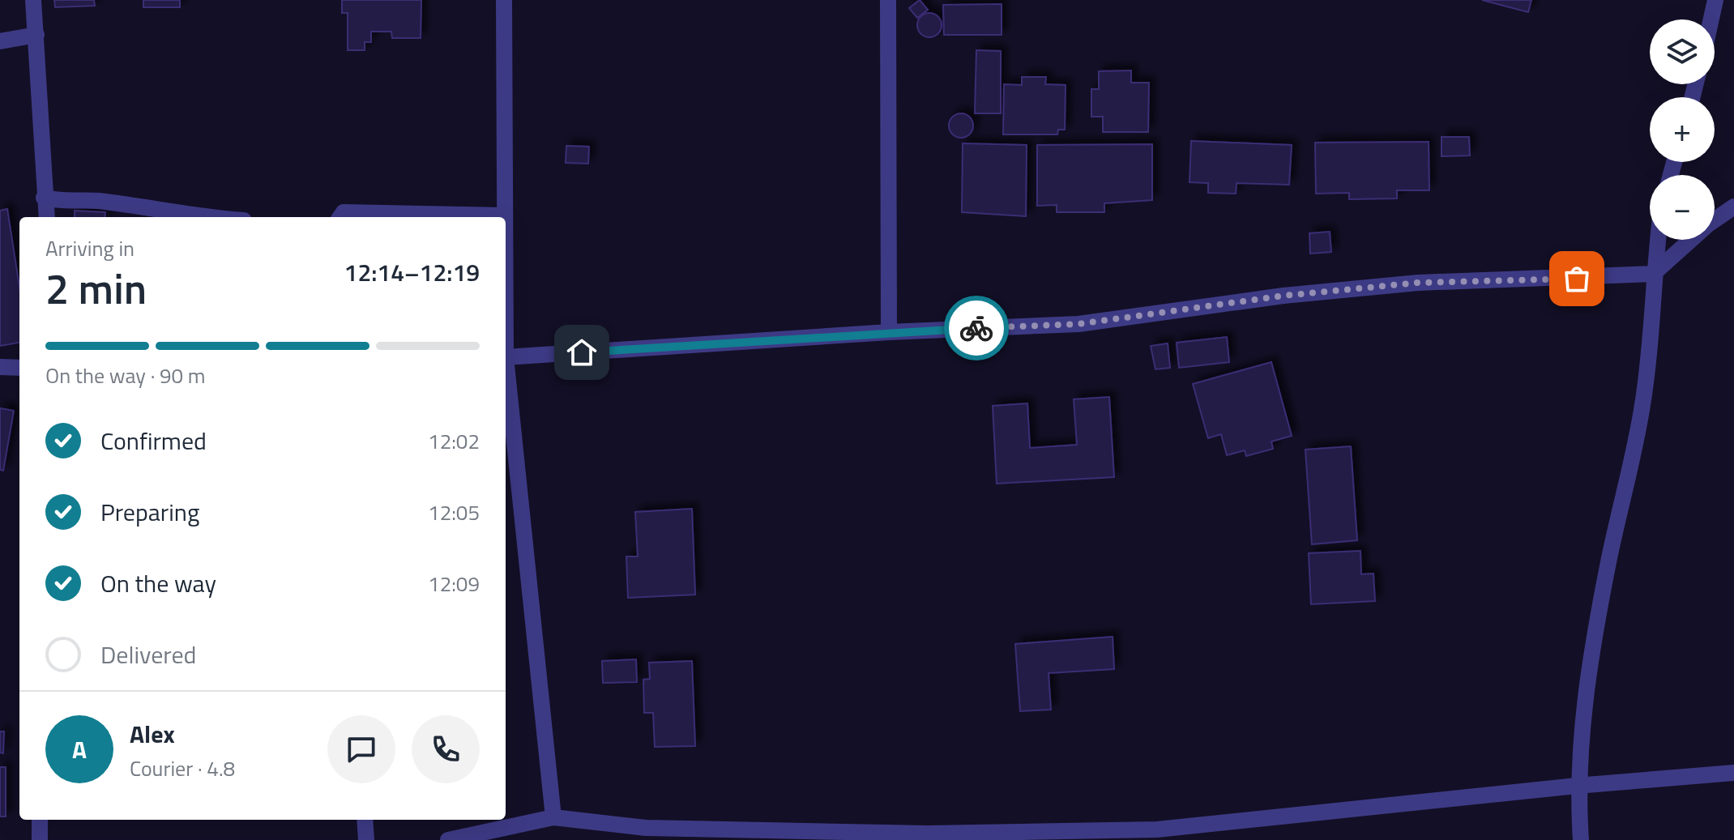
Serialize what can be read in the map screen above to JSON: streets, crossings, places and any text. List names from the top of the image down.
{
  "page": {
    "map_buttons": ["+", "−"],
    "heading": ["2 min", "Arriving in", "12:14–12:19"],
    "panel": ["Alex", "Courier · 4.8"],
    "bar": "On the way · 90 m",
    "list": [
      ["Confirmed", "12:02"],
      ["Preparing", "12:05"],
      ["On the way", "12:09"],
      "Delivered"
    ],
    "round": "A"
  }
}
